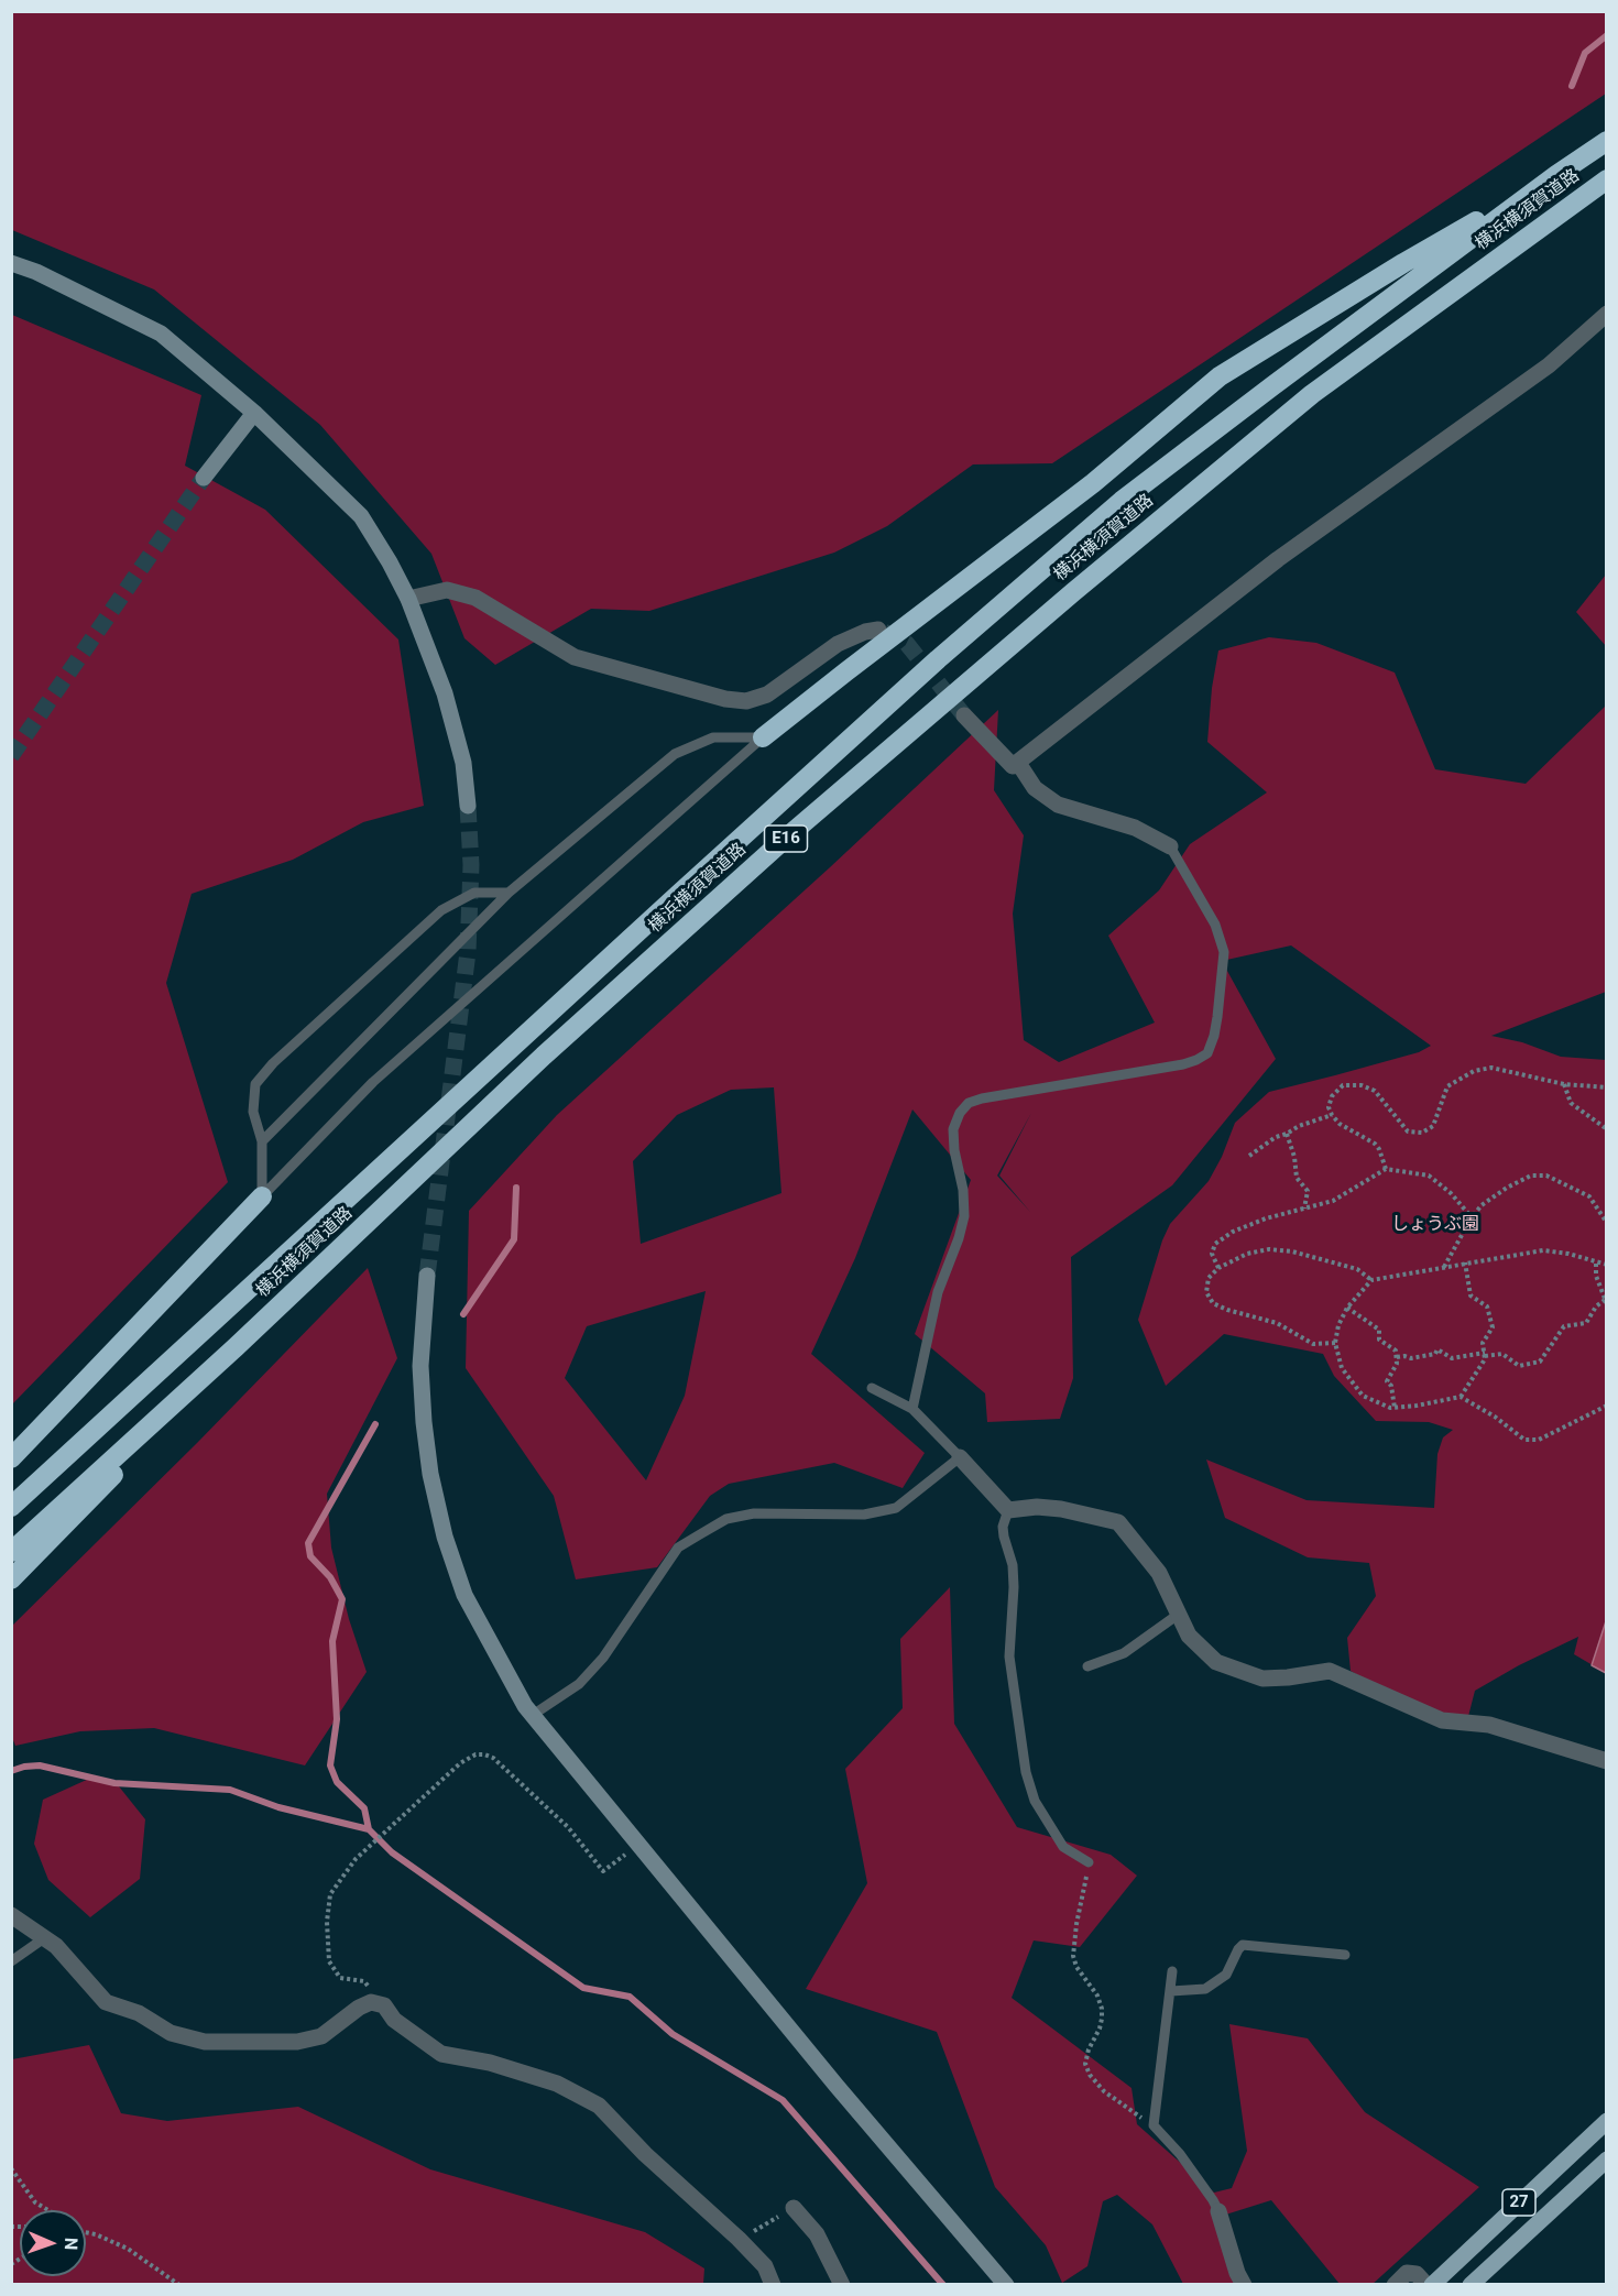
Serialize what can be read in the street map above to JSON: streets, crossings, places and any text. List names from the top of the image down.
{
  "streets": {
    "highway": ["横浜横須賀道路", "E16"],
    "main road": ["27"]
  },
  "parks": ["しょうぶ園"],
  "north": "right"
}
